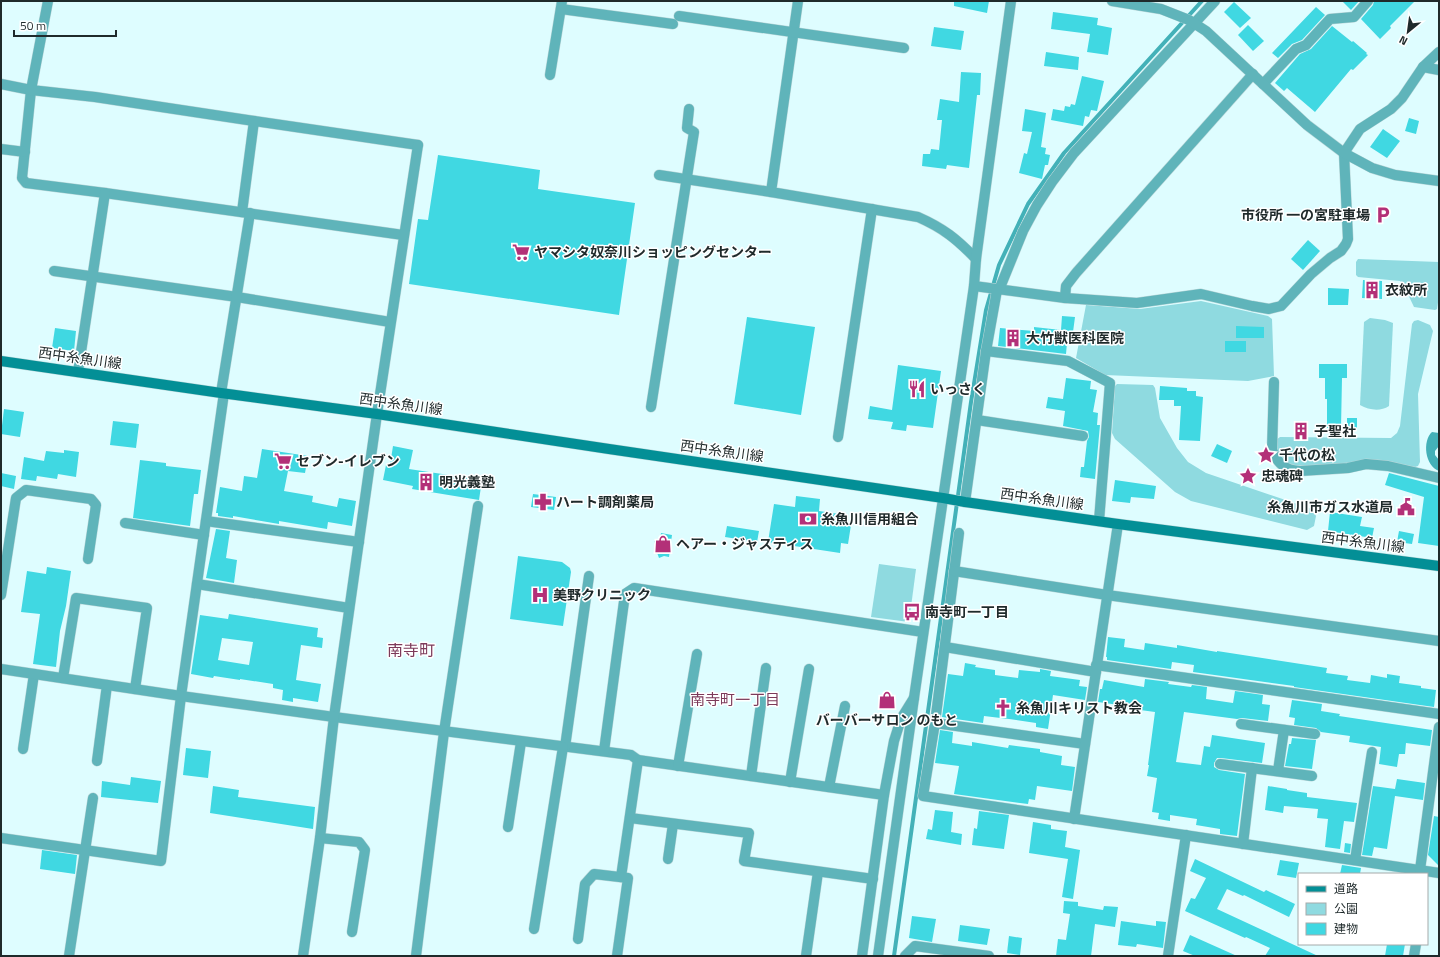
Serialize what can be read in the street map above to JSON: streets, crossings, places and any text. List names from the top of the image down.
{
  "streets": {
    "main road": ["西中糸魚川線"]
  },
  "districts": ["南寺町", "南寺町一丁目"],
  "places": {
    "parking": ["市役所 一の宮駐車場"],
    "supermarket": ["ヤマシタ奴奈川ショッピングセンター", "セブン-イレブン"],
    "building": [
      "衣紋所",
      "大竹獣医科医院",
      "子聖社",
      "明光義塾"
    ],
    "restaurant": ["いっさく"],
    "place": ["千代の松", "忠魂碑"],
    "pharmacy": ["ハート調剤薬局"],
    "public building": ["糸魚川市ガス水道局"],
    "bank": ["糸魚川信用組合"],
    "shop": ["ヘアー・ジャスティス", "バーバーサロン のもと"],
    "hospital": ["美野クリニック"],
    "bus stop": ["南寺町一丁目"],
    "church": ["糸魚川キリスト教会"]
  },
  "legend": ["道路", "公園", "建物"],
  "scale_bar": "50 m",
  "north": "bottom left"
}
